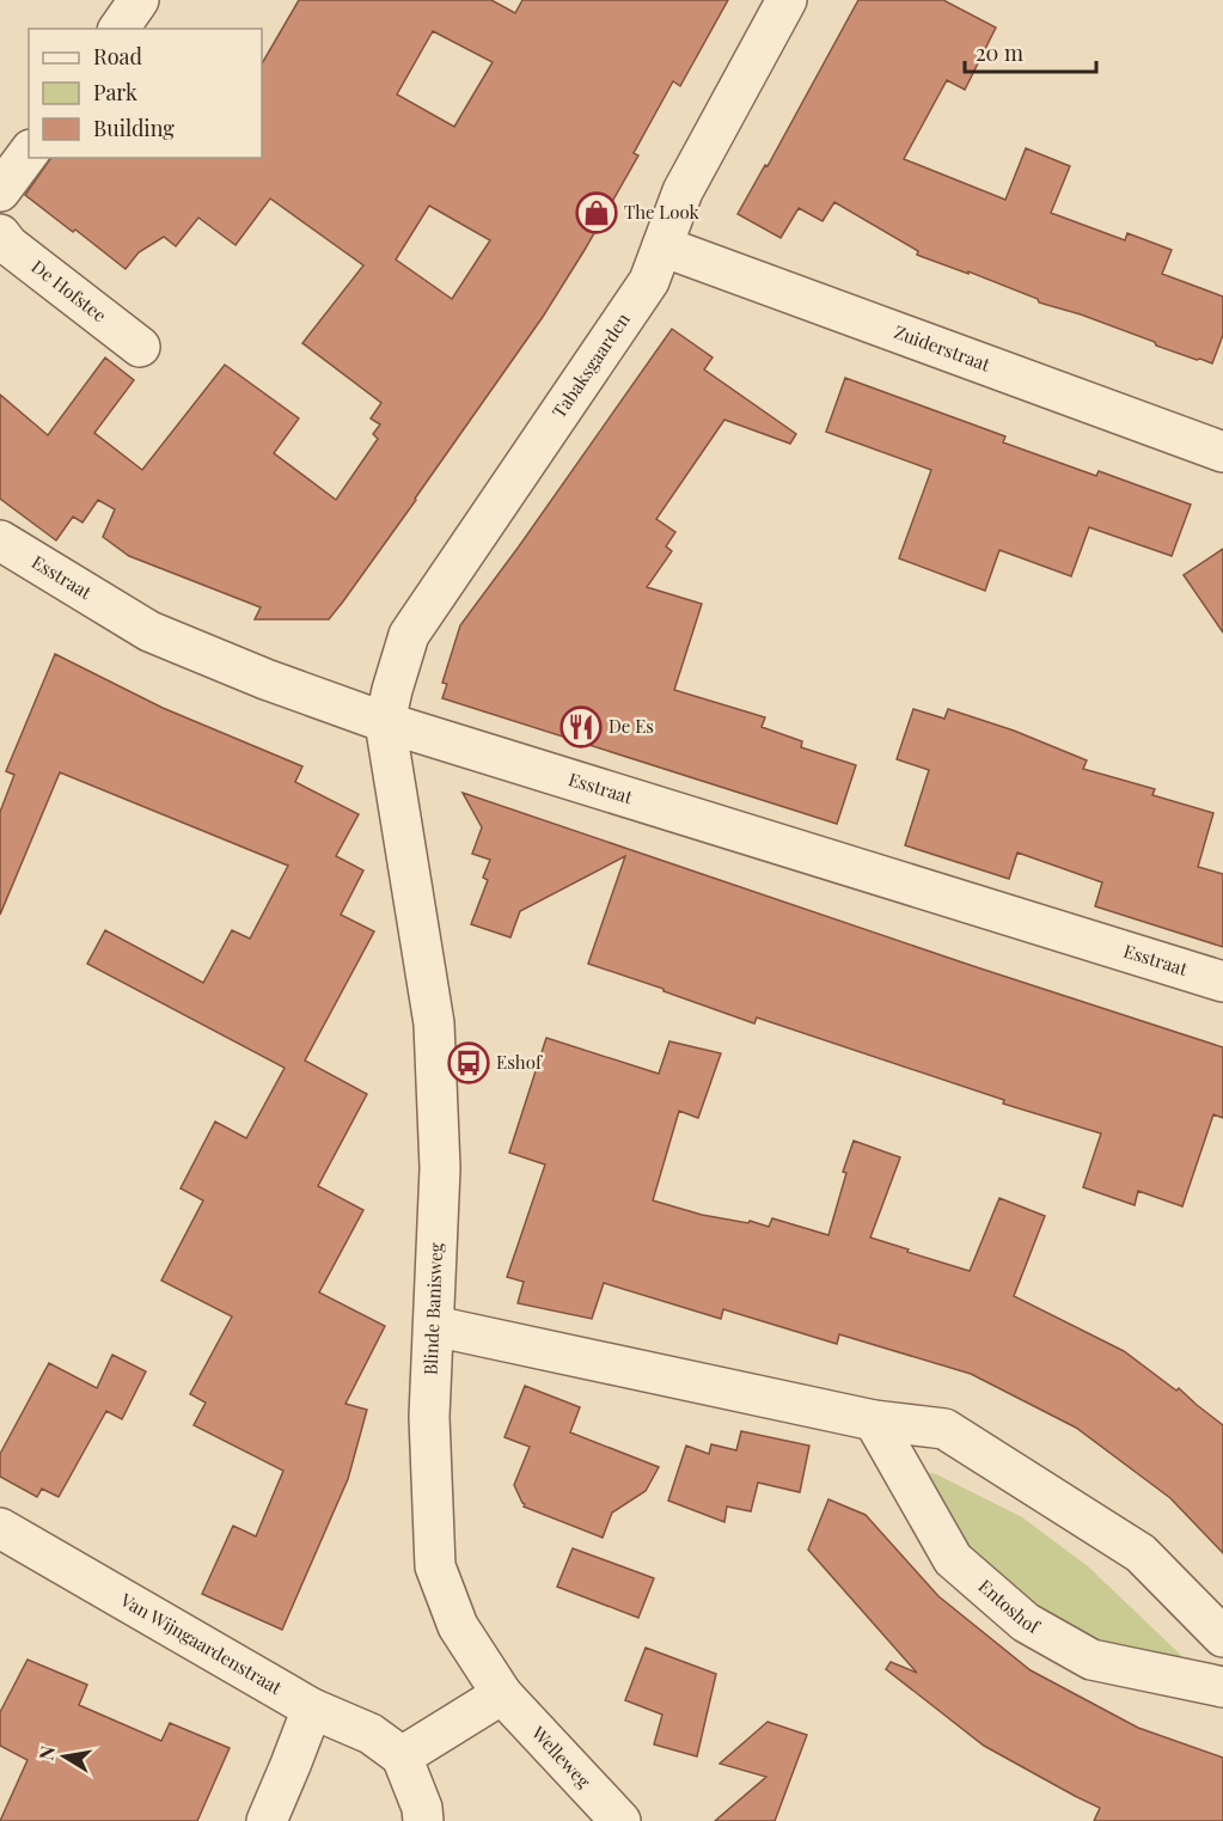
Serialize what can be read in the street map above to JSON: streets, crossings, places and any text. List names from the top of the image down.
{
  "streets": {
    "street": [
      "De Hofstee",
      "Zuiderstraat",
      "Tabaksgaarden",
      "Esstraat",
      "Blinde Banisweg",
      "Entoshof",
      "Van Wijngaardenstraat",
      "Welleweg"
    ]
  },
  "crossings": [
    ["Zuiderstraat", "Tabaksgaarden"],
    ["Tabaksgaarden", "Esstraat"],
    ["Tabaksgaarden", "Blinde Banisweg"],
    ["Esstraat", "Blinde Banisweg"],
    ["Blinde Banisweg", "Welleweg"]
  ],
  "places": {
    "shop": ["The Look"],
    "restaurant": ["De Es"],
    "bus stop": ["Eshof"]
  },
  "legend": ["Road", "Park", "Building"],
  "scale_bar": "20 m",
  "north": "left"
}
